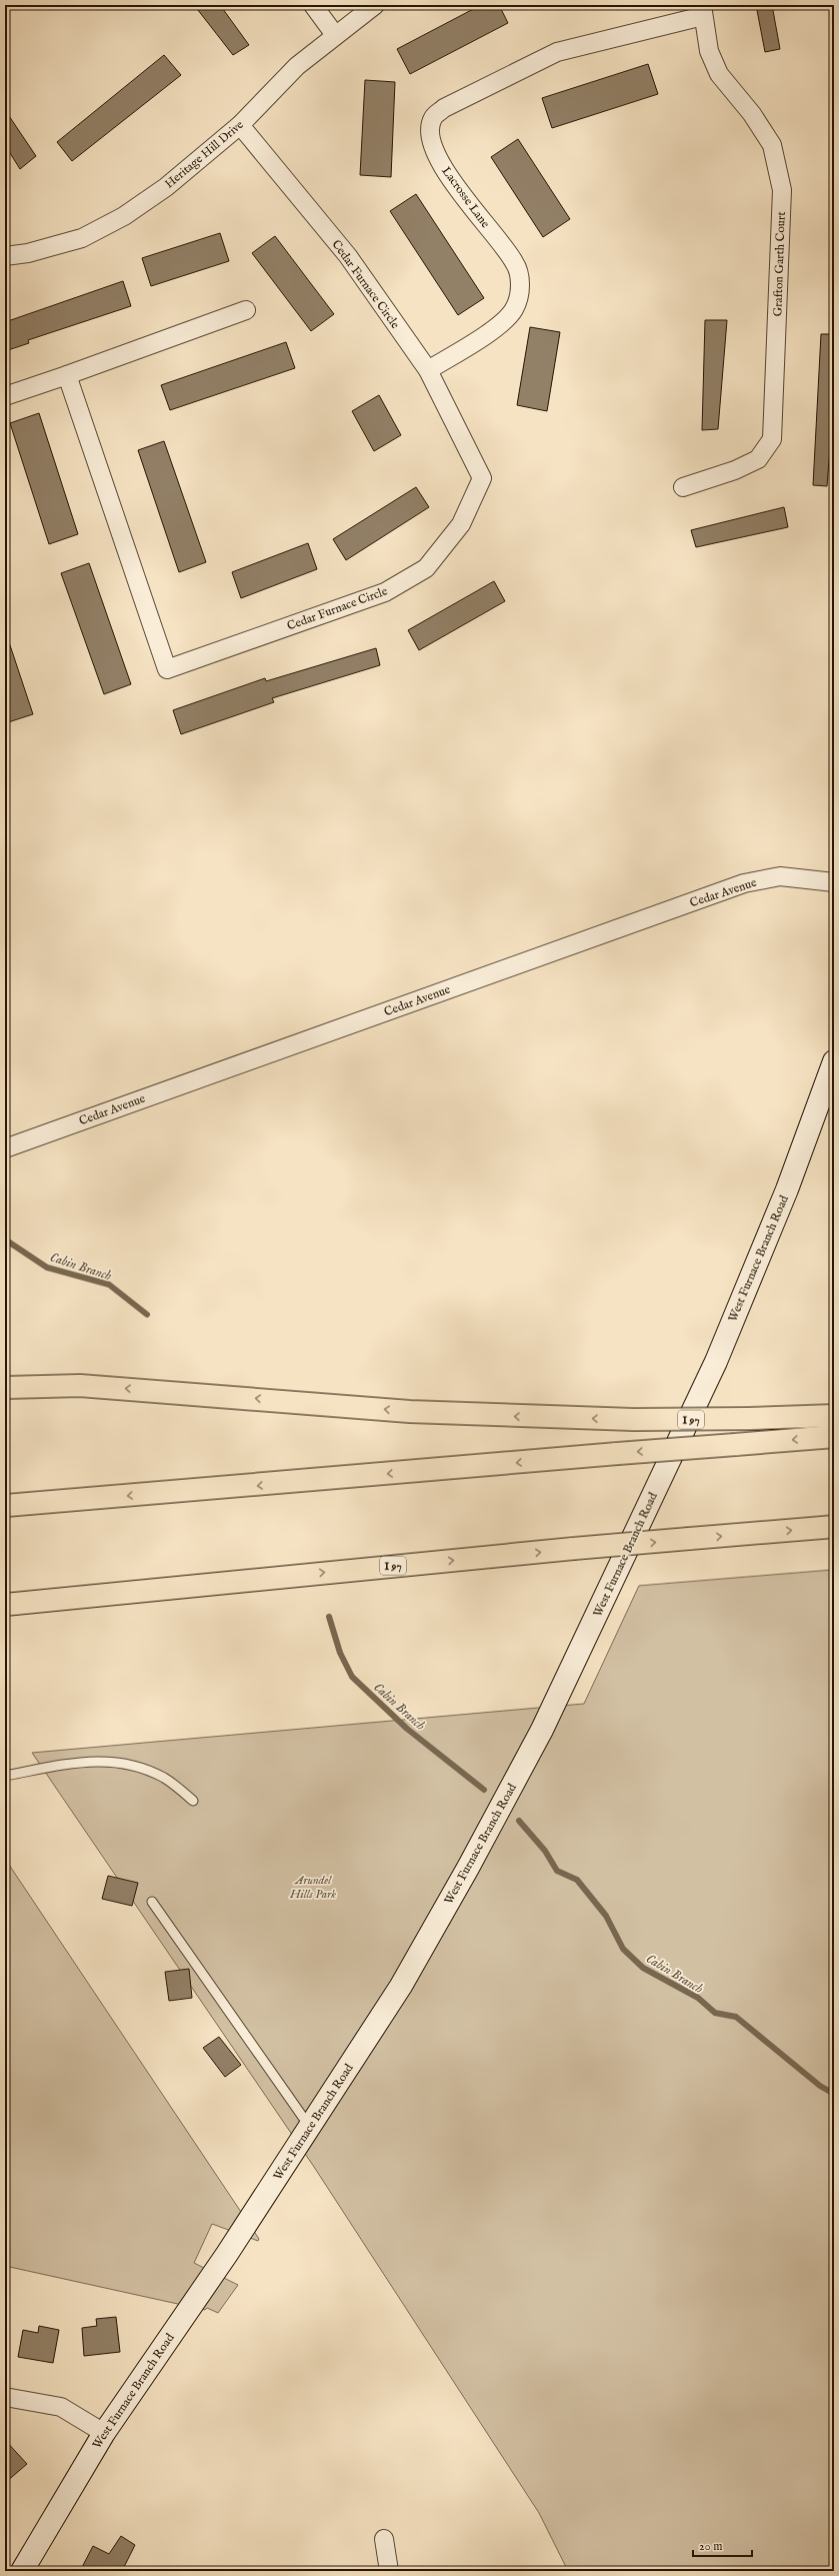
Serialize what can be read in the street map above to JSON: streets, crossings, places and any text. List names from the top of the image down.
{
  "streets": {
    "highway": ["I 97"],
    "main road": ["West Furnace Branch Road"],
    "street": [
      "Heritage Hill Drive",
      "Lacrosse Lane",
      "Grafton Garth Court",
      "Cedar Furnace Circle",
      "Cedar Avenue"
    ]
  },
  "crossings": [
    ["Heritage Hill Drive", "Cedar Furnace Circle"],
    ["Lacrosse Lane", "Grafton Garth Court"],
    ["Lacrosse Lane", "Cedar Furnace Circle"]
  ],
  "water": ["Cabin Branch"],
  "parks": ["Arundel Hills Park"],
  "scale_bar": "20 m"
}
